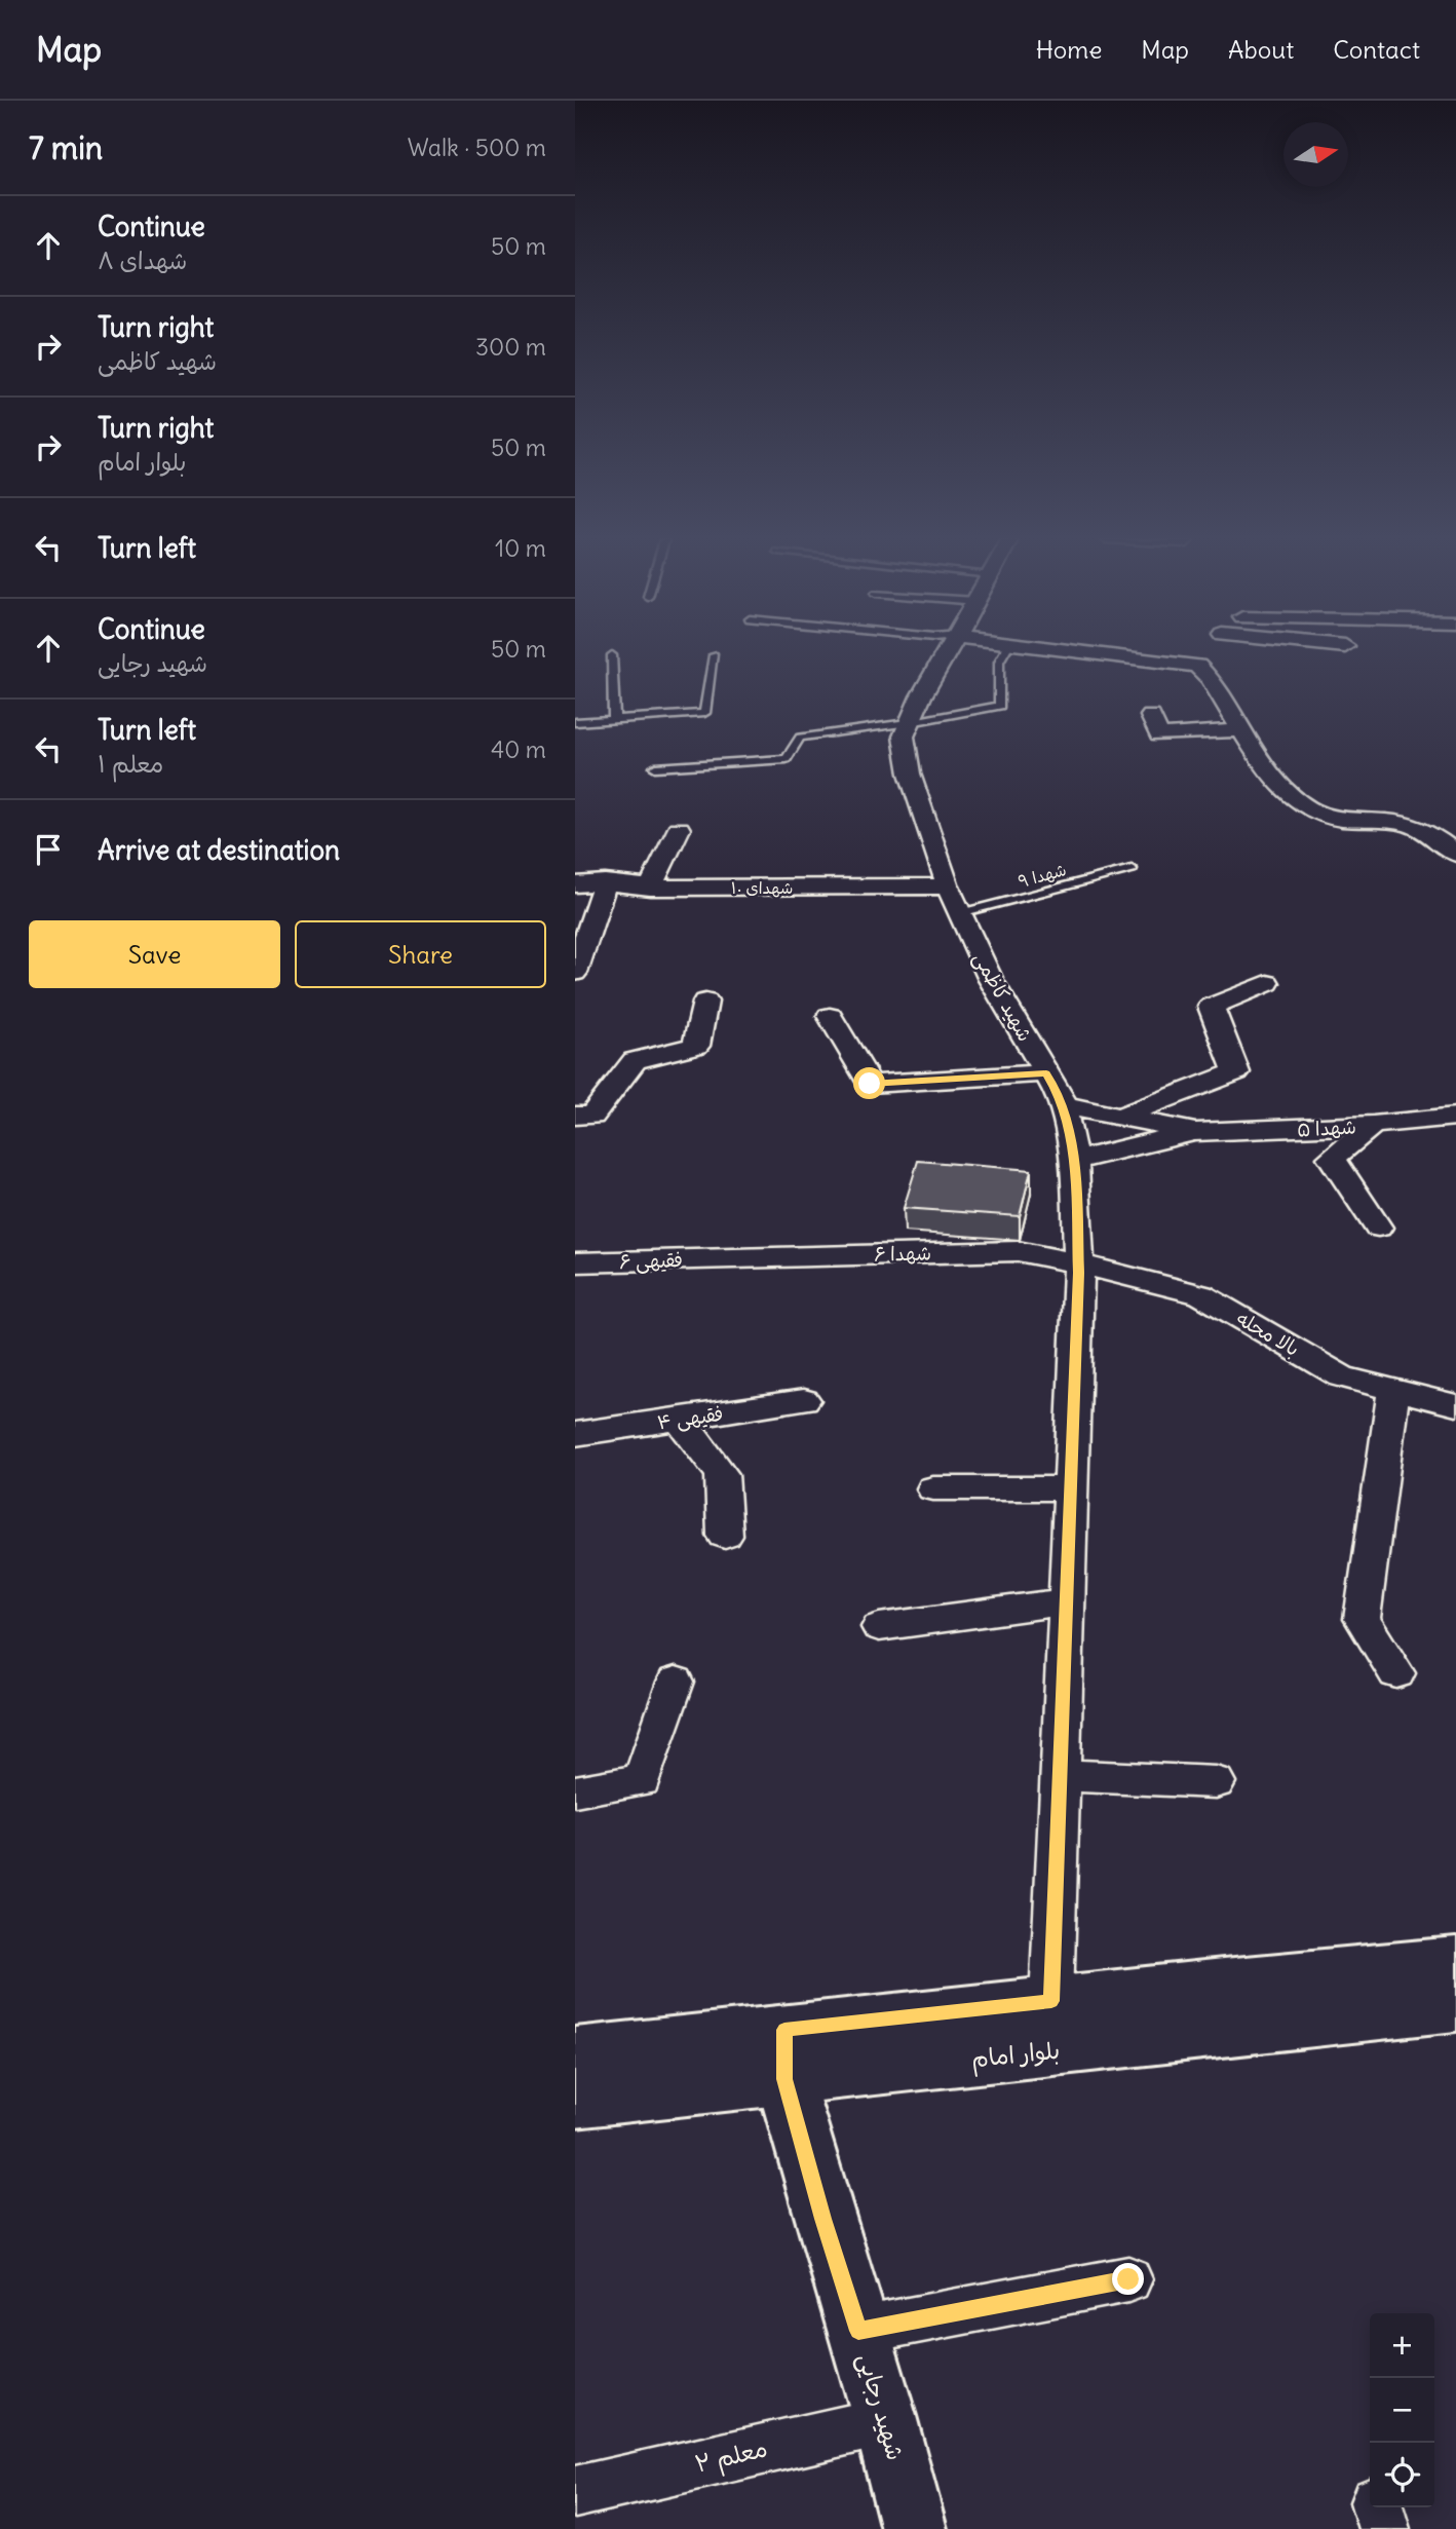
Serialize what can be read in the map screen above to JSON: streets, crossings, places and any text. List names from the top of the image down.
{
  "streets": {
    "main road": ["بلوار امام", "شهید رجایی"],
    "street": [
      "شهدای ۱۰",
      "شهید کاظمی",
      "شهدا ۵",
      "شهدا ۶",
      "فقیهی ۶",
      "بالا محله",
      "فقیهی ۴",
      "معلم ۲"
    ],
    "lane": ["شهدا ۹"]
  },
  "crossings": [
    ["شهدا ۹", "شهدای ۱۰"],
    ["شهدا ۹", "شهید کاظمی"],
    ["شهدای ۱۰", "شهید کاظمی"],
    ["شهید کاظمی", "شهدا ۵"],
    ["شهید کاظمی", "شهدا ۶"],
    ["شهید کاظمی", "بالا محله"],
    ["شهید کاظمی", "بلوار امام"],
    ["شهدا ۶", "فقیهی ۶"],
    ["شهدا ۶", "بالا محله"],
    ["بلوار امام", "شهید رجایی"],
    ["شهید رجایی", "معلم ۲"]
  ],
  "north": "right",
  "page": {
    "header": "Map",
    "nav": [
      "Home",
      "Map",
      "About",
      "Contact"
    ],
    "heading": ["7 min", "Walk · 500 m"],
    "list": [
      ["Continue", "شهدای ۸", "50 m"],
      ["Turn right", "شهید کاظمی", "300 m"],
      ["Turn right", "بلوار امام", "50 m"],
      ["Turn left", "10 m"],
      ["Continue", "شهید رجایی", "50 m"],
      ["Turn left", "معلم ۱", "40 m"],
      "Arrive at destination"
    ],
    "buttons": ["Save", "Share"],
    "map_buttons": ["+", "−"]
  }
}
